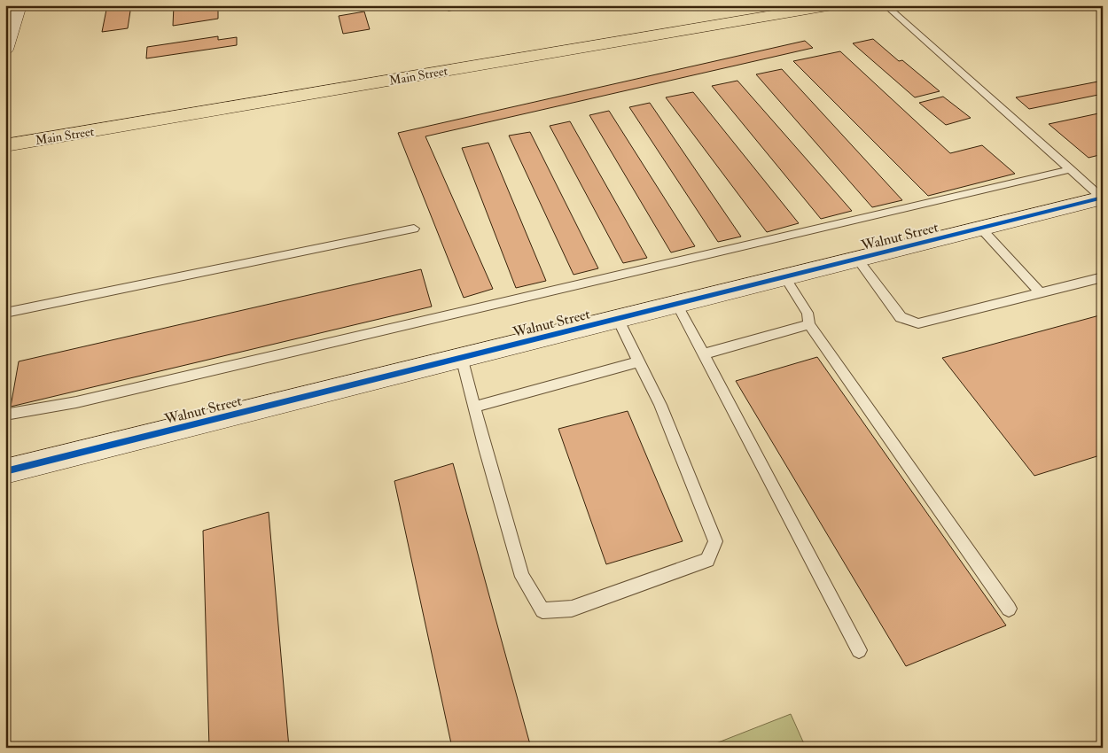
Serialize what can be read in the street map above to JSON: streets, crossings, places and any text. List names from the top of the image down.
{
  "streets": {
    "main road": ["Main Street"],
    "street": ["Walnut Street"]
  }
}
